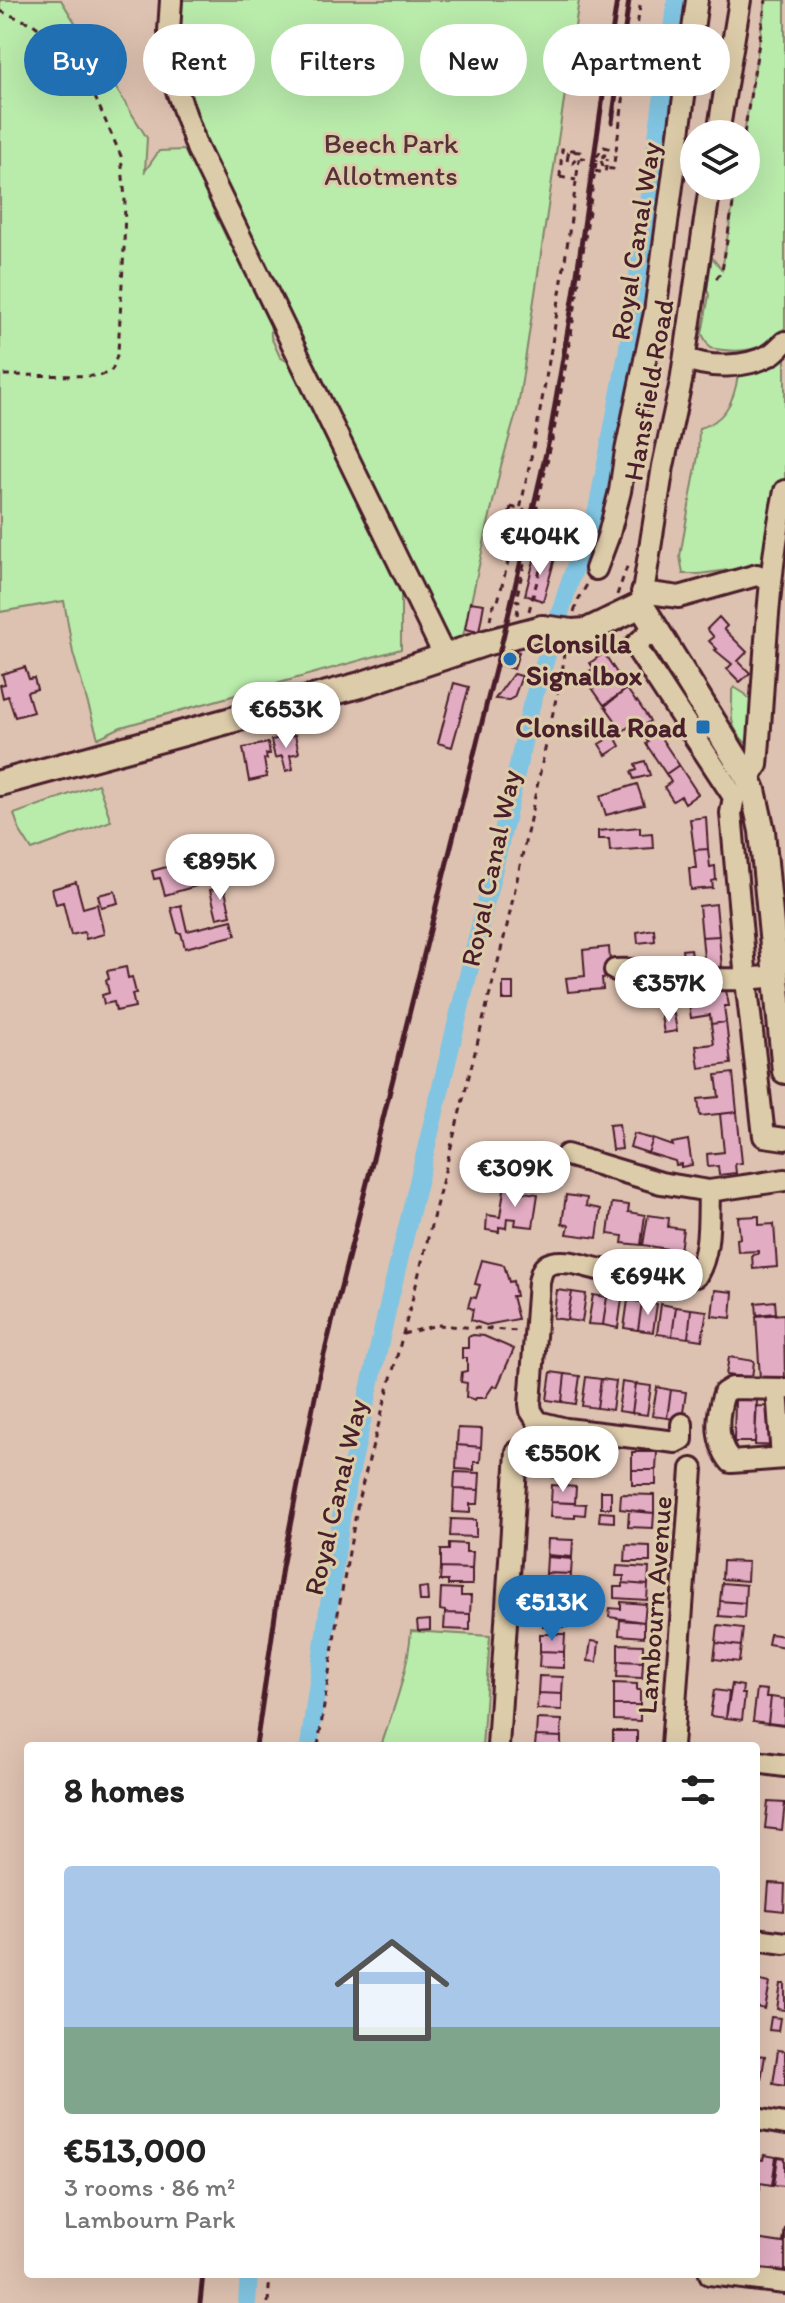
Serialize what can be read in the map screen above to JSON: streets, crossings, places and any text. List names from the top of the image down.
{
  "streets": {
    "street": ["Royal Canal Way", "Hansfield Road", "Lambourn Avenue"]
  },
  "parks": ["Beech Park Allotments"],
  "places": {
    "other": ["Clonsilla Signalbox"],
    "transit": ["Clonsilla Road"]
  },
  "page": {
    "chip": [
      "Buy",
      "Rent",
      "Filters",
      "New",
      "Apartment"
    ],
    "price": [
      "€404K",
      "€653K",
      "€895K",
      "€357K",
      "€309K",
      "€694K",
      "€550K",
      "€513K"
    ],
    "heading": "8 homes",
    "list": [
      {
        "name": "€513,000",
        "note": "3 rooms · 86 m² · Lambourn Park"
      }
    ]
  }
}
